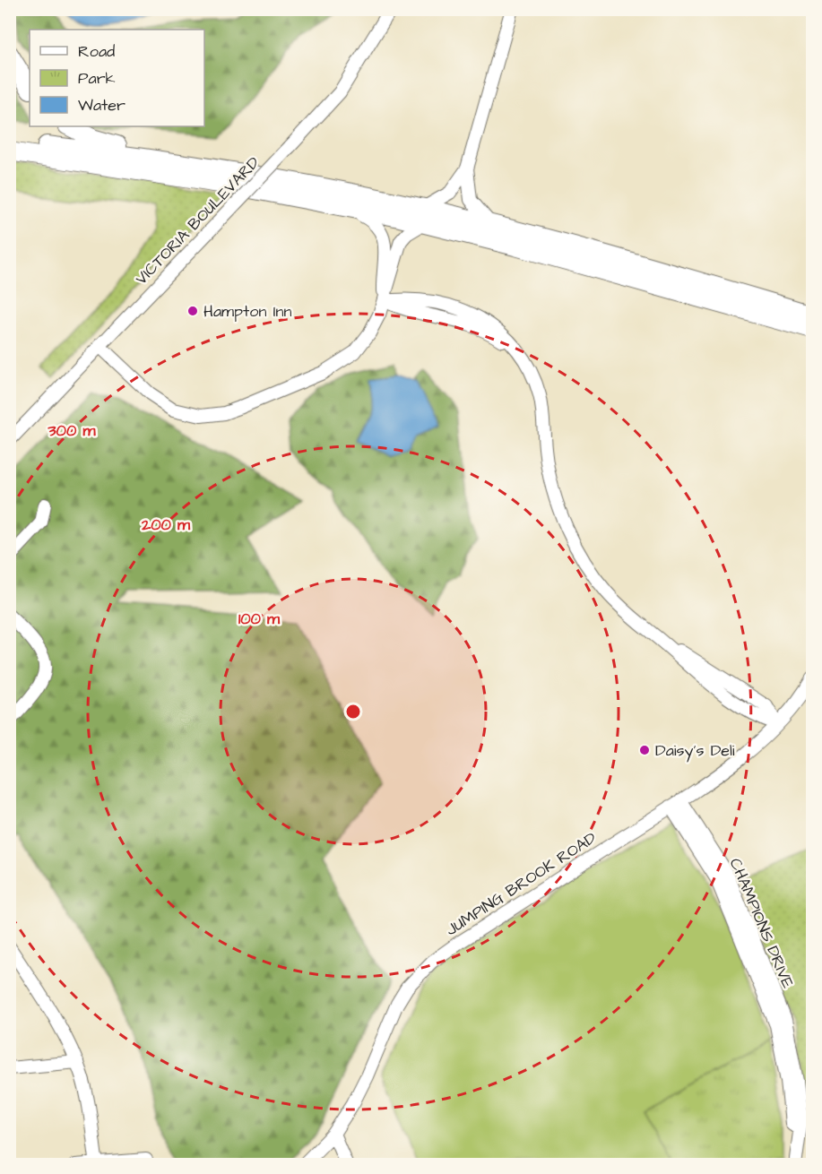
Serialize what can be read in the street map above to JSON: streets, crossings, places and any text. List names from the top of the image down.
{
  "streets": {
    "street": ["VICTORIA BOULEVARD", "JUMPING BROOK ROAD", "CHAMPIONS DRIVE"]
  },
  "crossings": [
    ["JUMPING BROOK ROAD", "CHAMPIONS DRIVE"]
  ],
  "places": ["Hampton Inn", "Daisy's Deli"],
  "legend": ["Road", "Park", "Water"],
  "rings": ["300 m", "200 m", "100 m"]
}
